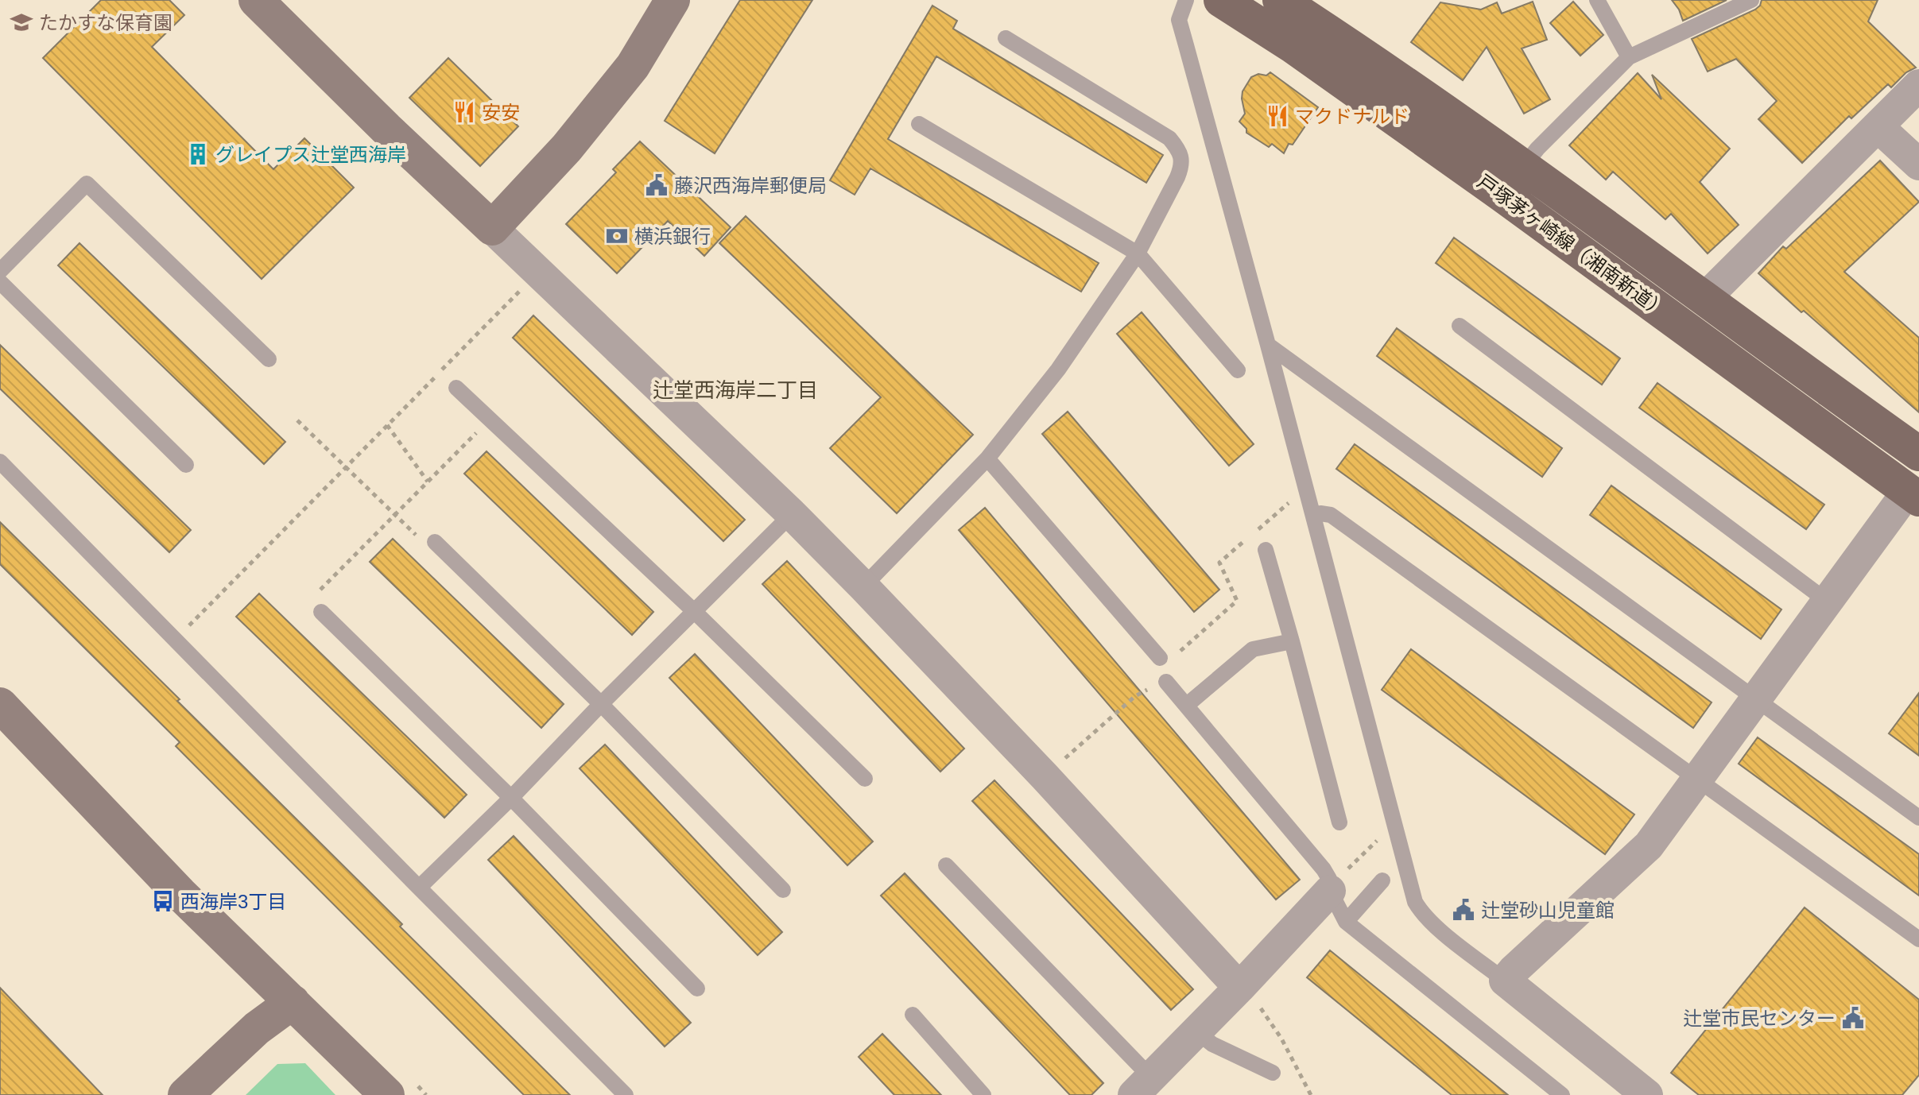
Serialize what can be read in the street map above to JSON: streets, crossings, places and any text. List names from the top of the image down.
{
  "streets": {
    "main road": ["戸塚茅ヶ崎線（湘南新道）"]
  },
  "districts": ["辻堂西海岸二丁目"],
  "places": {
    "school or university": ["たかすな保育園"],
    "restaurant": ["安安", "マクドナルド"],
    "building": ["グレイプス辻堂西海岸"],
    "public building": ["藤沢西海岸郵便局", "辻堂砂山児童館", "辻堂市民センター"],
    "bank": ["横浜銀行"],
    "bus stop": ["西海岸3丁目"]
  }
}
